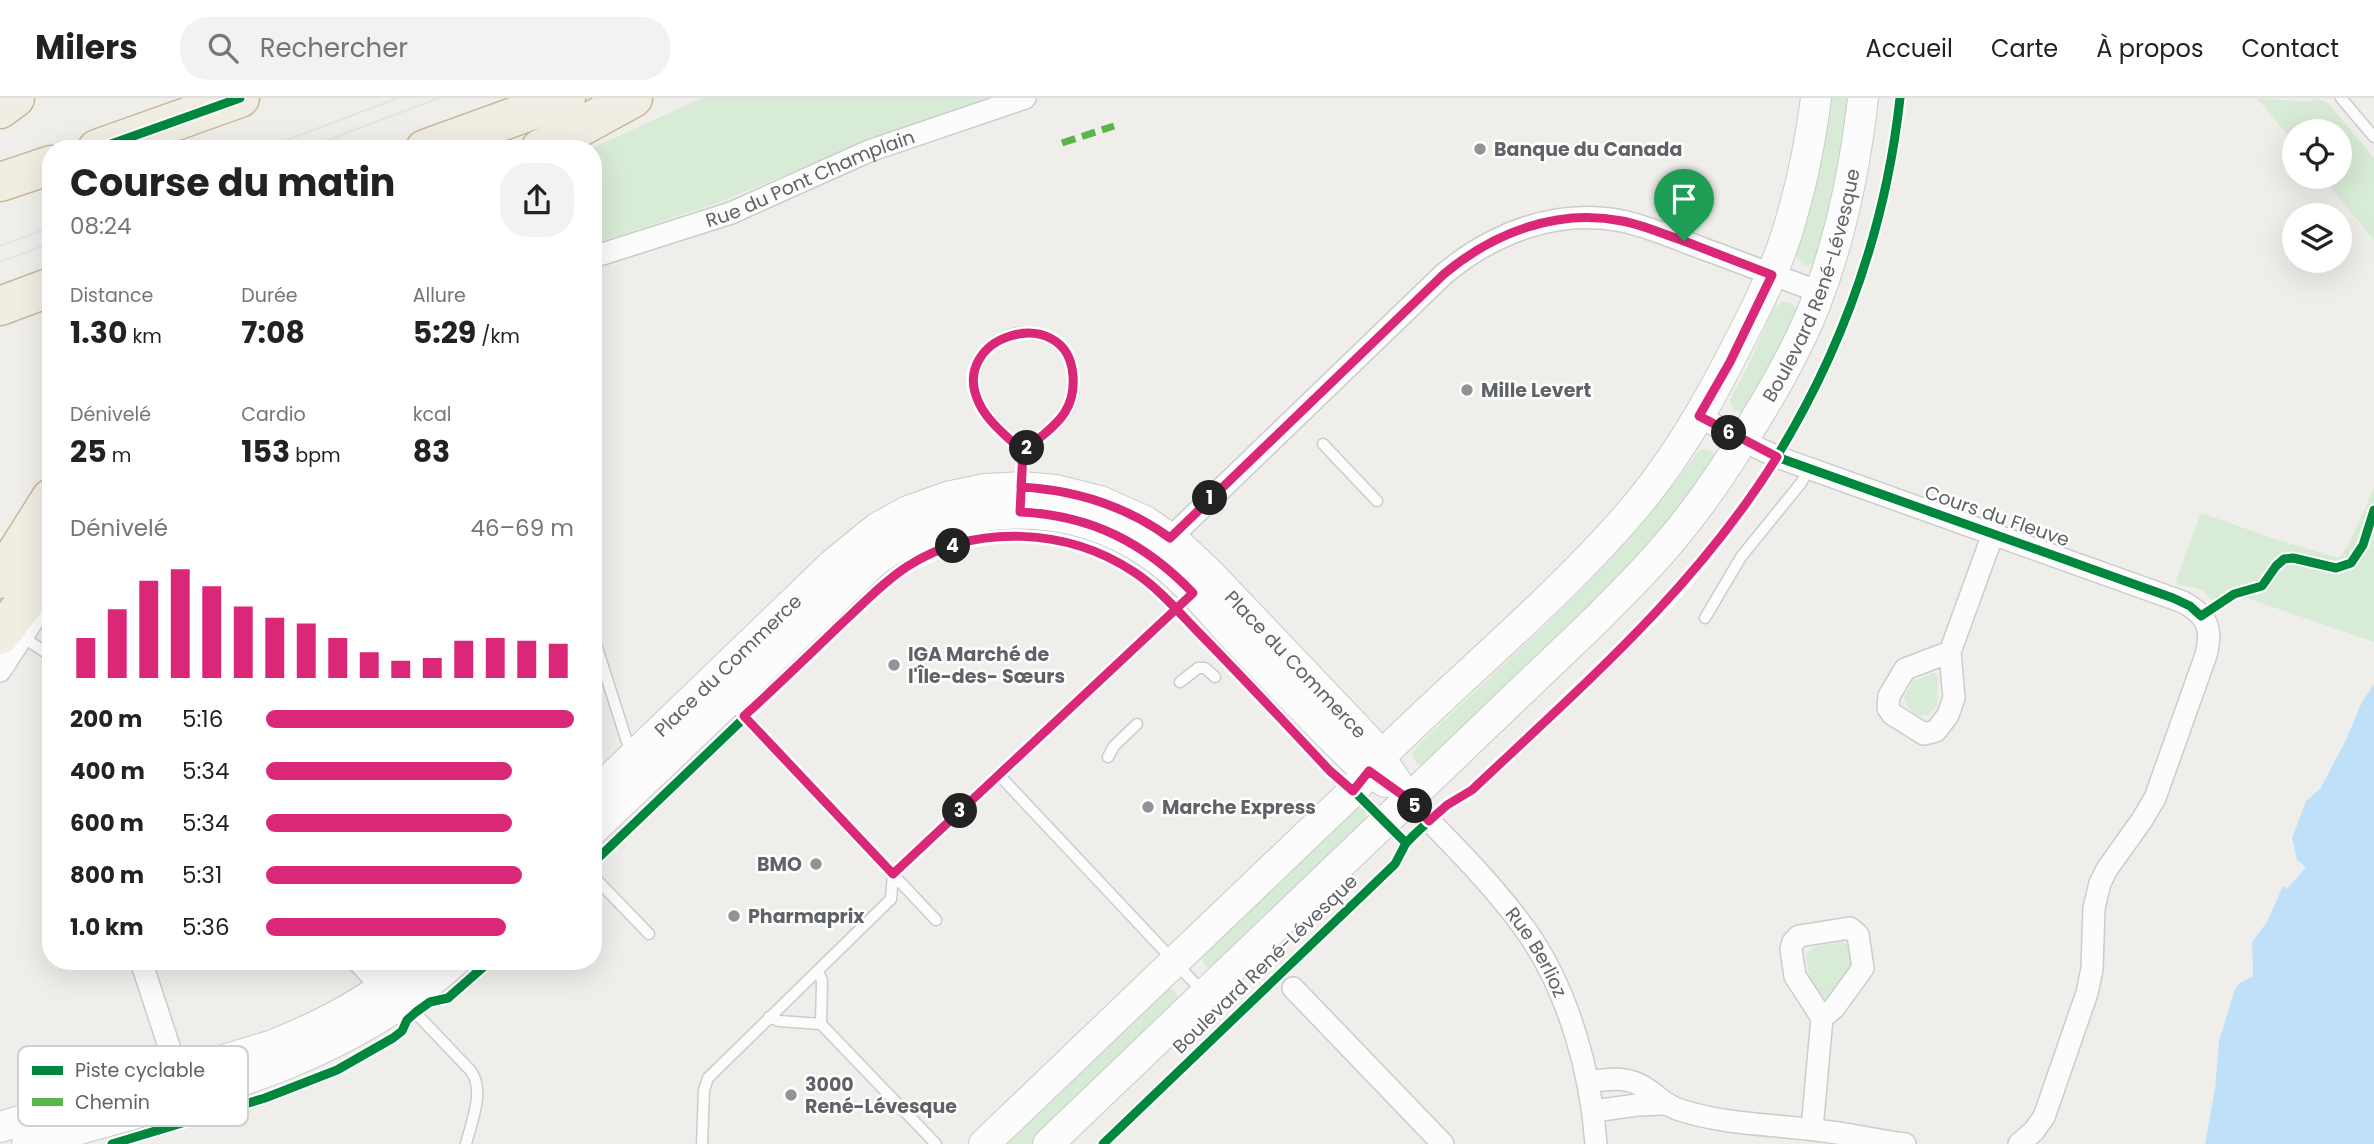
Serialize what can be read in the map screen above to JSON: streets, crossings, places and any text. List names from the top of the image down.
{
  "streets": {
    "street": [
      "Rue du Pont Champlain",
      "Boulevard René-Lévesque",
      "Cours du Fleuve",
      "Place du Commerce",
      "Rue Berlioz"
    ]
  },
  "crossings": [
    ["Boulevard René-Lévesque", "Cours du Fleuve"],
    ["Boulevard René-Lévesque", "Place du Commerce"],
    ["Boulevard René-Lévesque", "Rue Berlioz"],
    ["Place du Commerce", "Rue Berlioz"]
  ],
  "places": [
    "Banque du Canada",
    "Mille Levert",
    "IGA Marché de l'Île-des- Sœurs",
    "Marche Express",
    "BMO",
    "Pharmaprix",
    "3000 René-Lévesque"
  ],
  "legend": ["Piste cyclable", "Chemin"],
  "page": {
    "header": "Milers",
    "search": "Rechercher",
    "nav": [
      "Accueil",
      "Carte",
      "À propos",
      "Contact"
    ],
    "heading": ["Course du matin", "08:24"],
    "stats": [
      ["Distance", "1.30 km"],
      ["Durée", "7:08"],
      ["Allure", "5:29 /km"],
      ["Dénivelé", "25 m"],
      ["Cardio", "153 bpm"],
      ["kcal", "83"]
    ],
    "pins": [
      "6",
      "2",
      "1",
      "4",
      "5",
      "3"
    ],
    "chart": ["Dénivelé", "46–69 m"],
    "list": [
      {
        "name": "200 m",
        "note": "5:16"
      },
      {
        "name": "400 m",
        "note": "5:34"
      },
      {
        "name": "600 m",
        "note": "5:34"
      },
      {
        "name": "800 m",
        "note": "5:31"
      },
      {
        "name": "1.0 km",
        "note": "5:36"
      }
    ]
  }
}
